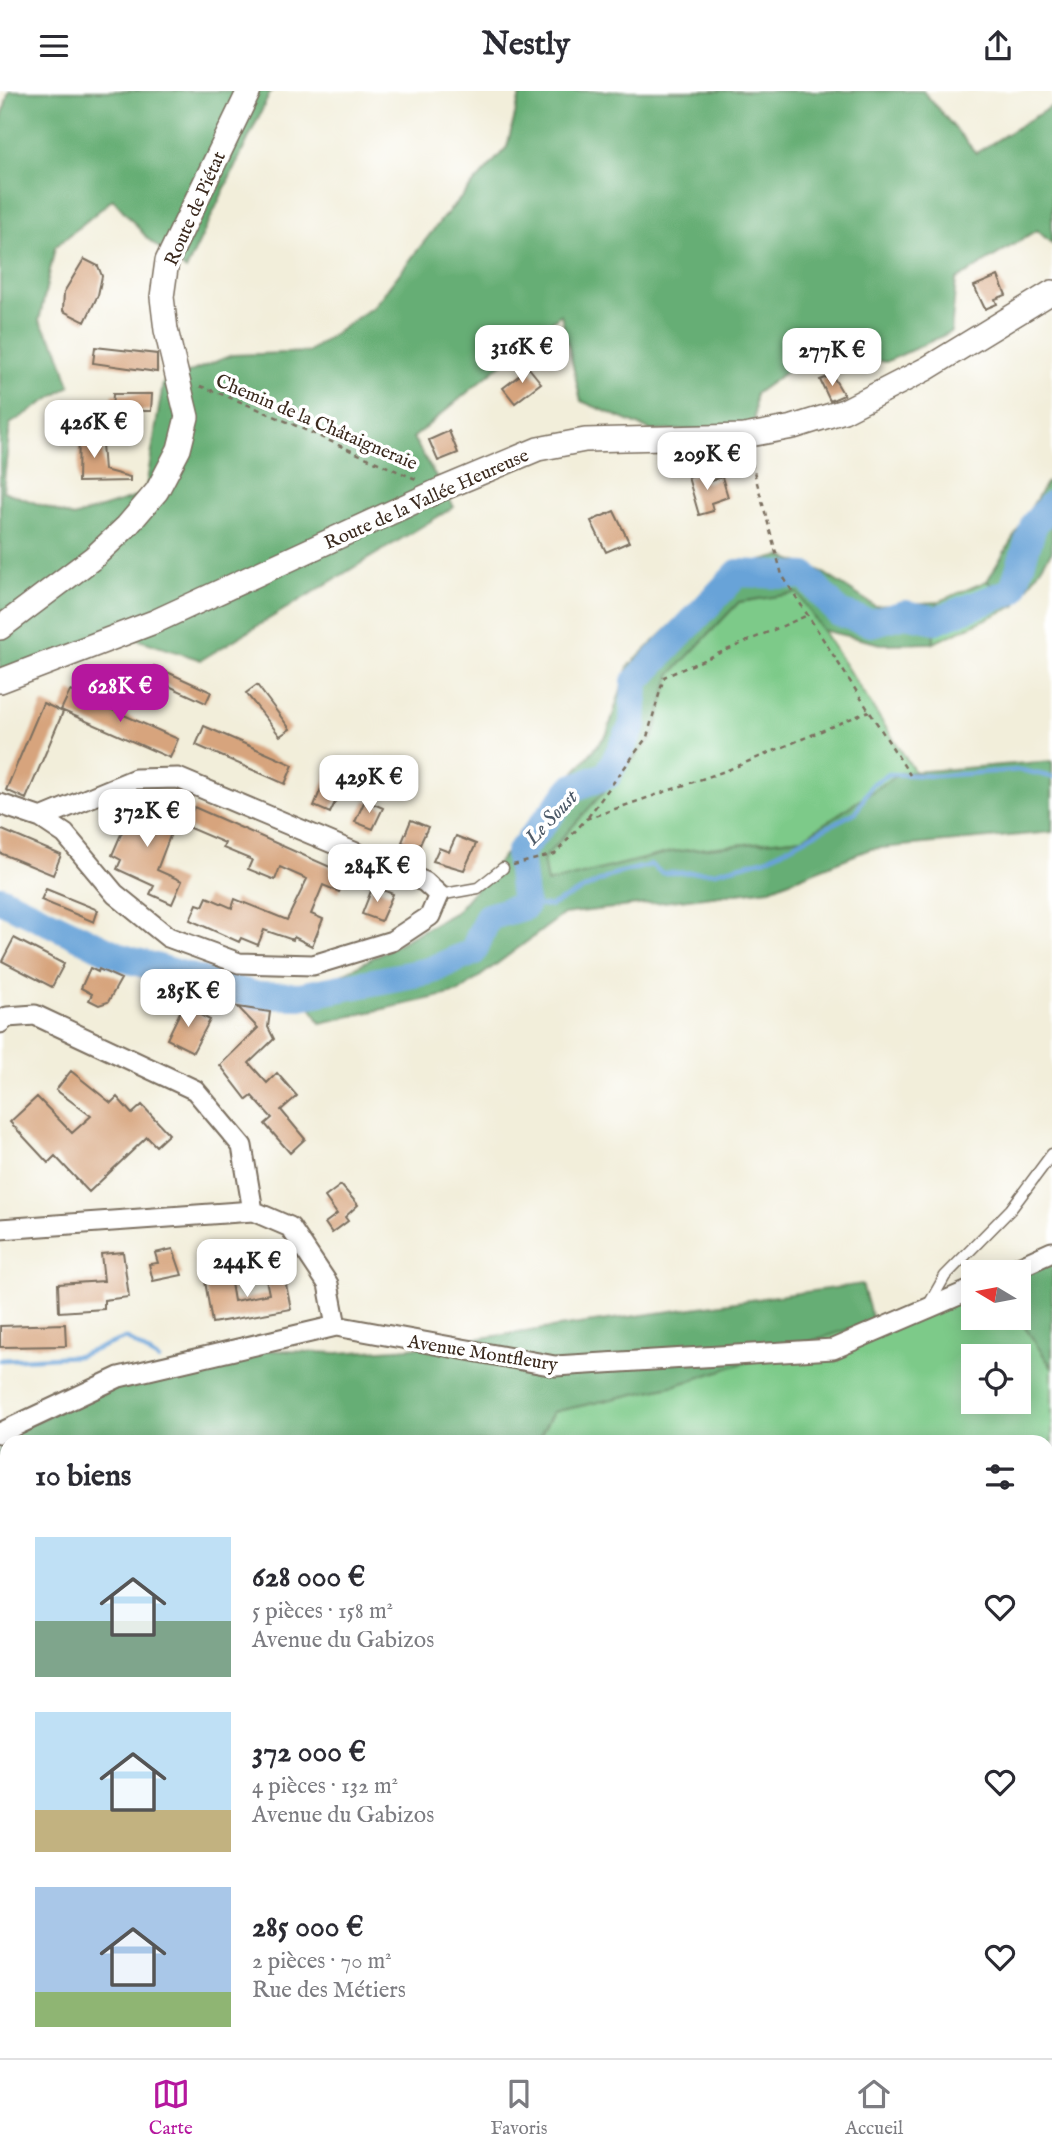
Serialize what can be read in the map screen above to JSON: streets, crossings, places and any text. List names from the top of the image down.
{
  "streets": {
    "street": ["Route de Piétat", "Route de la Vallée Heureuse", "Avenue Montfleury"],
    "path": ["Chemin de la Châtaigneraie"]
  },
  "crossings": [
    ["Route de Piétat", "Chemin de la Châtaigneraie"],
    ["Chemin de la Châtaigneraie", "Route de la Vallée Heureuse"]
  ],
  "water": ["Le Soust"],
  "north": "left",
  "page": {
    "header": "Nestly",
    "price": [
      "316K €",
      "277K €",
      "426K €",
      "209K €",
      "628K €",
      "429K €",
      "372K €",
      "284K €",
      "285K €",
      "244K €"
    ],
    "heading": "10 biens",
    "list": [
      {
        "name": "628 000 €",
        "note": "5 pièces · 158 m² · Avenue du Gabizos"
      },
      {
        "name": "372 000 €",
        "note": "4 pièces · 132 m² · Avenue du Gabizos"
      },
      {
        "name": "285 000 €",
        "note": "2 pièces · 70 m² · Rue des Métiers"
      }
    ],
    "tabs": ["Carte", "Favoris", "Accueil"]
  }
}
